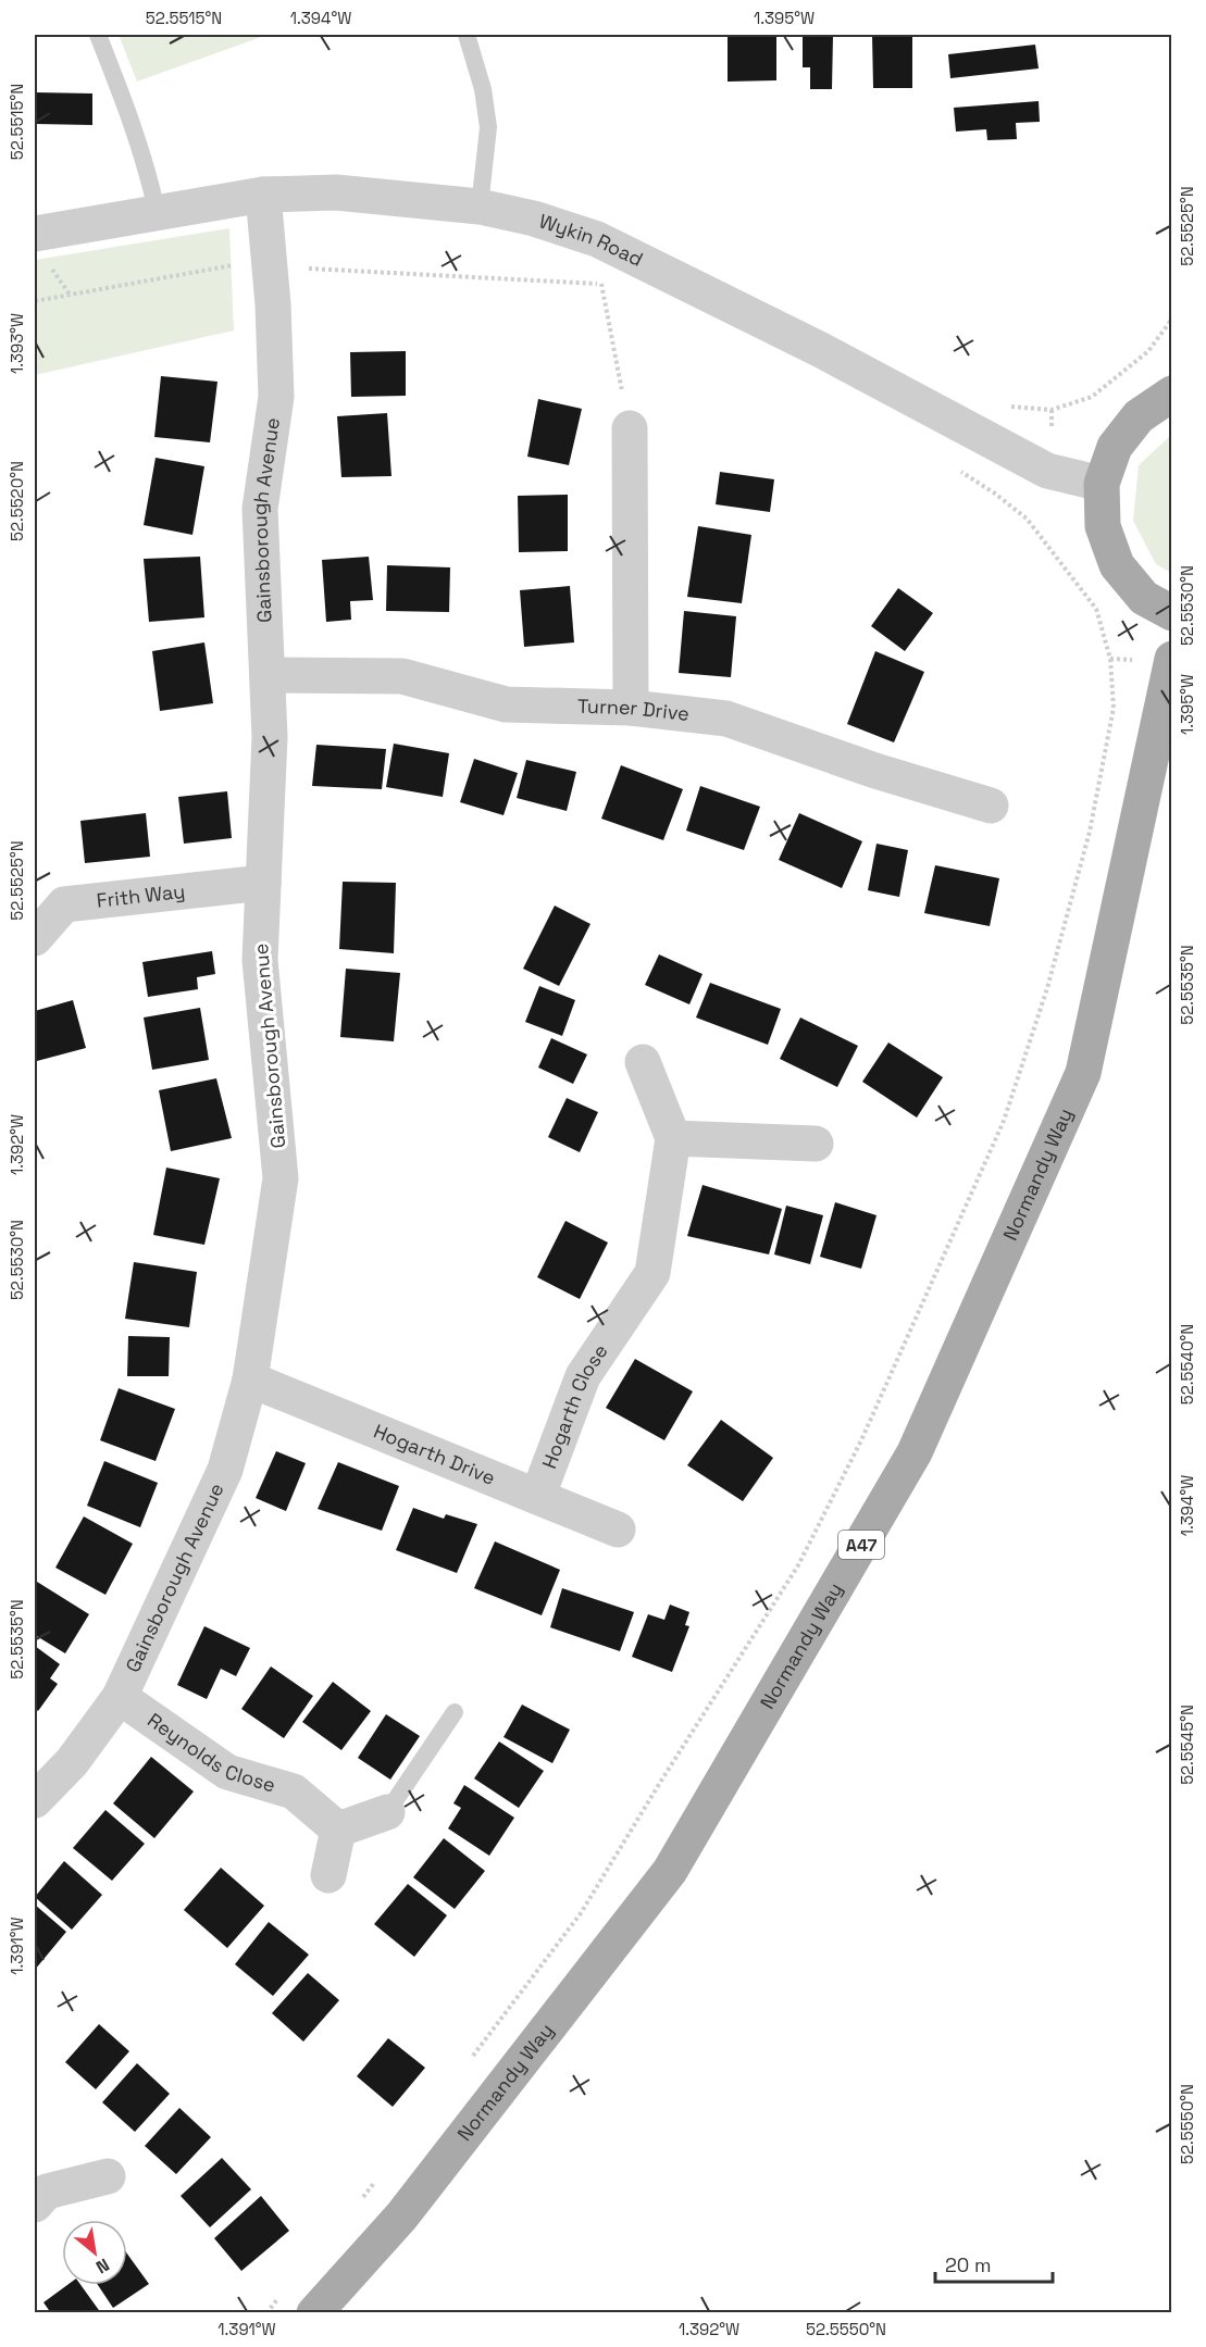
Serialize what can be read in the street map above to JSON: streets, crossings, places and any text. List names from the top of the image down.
{
  "streets": {
    "main road": ["Normandy Way", "A47"],
    "street": [
      "Wykin Road",
      "Gainsborough Avenue",
      "Turner Drive",
      "Frith Way",
      "Hogarth Close",
      "Hogarth Drive",
      "Reynolds Close"
    ]
  },
  "crossings": [
    ["Wykin Road", "Gainsborough Avenue"],
    ["Gainsborough Avenue", "Turner Drive"],
    ["Gainsborough Avenue", "Frith Way"],
    ["Gainsborough Avenue", "Hogarth Drive"],
    ["Gainsborough Avenue", "Reynolds Close"],
    ["Hogarth Close", "Hogarth Drive"]
  ],
  "scale_bar": "20 m",
  "north": "bottom right",
  "coordinates": [
    "52.5515°N",
    "1.394°W",
    "1.395°W",
    "52.5525°N",
    "1.393°W",
    "52.5520°N",
    "52.5530°N",
    "52.5535°N",
    "1.392°W",
    "52.5540°N",
    "52.5545°N",
    "1.391°W",
    "52.5550°N"
  ]
}
